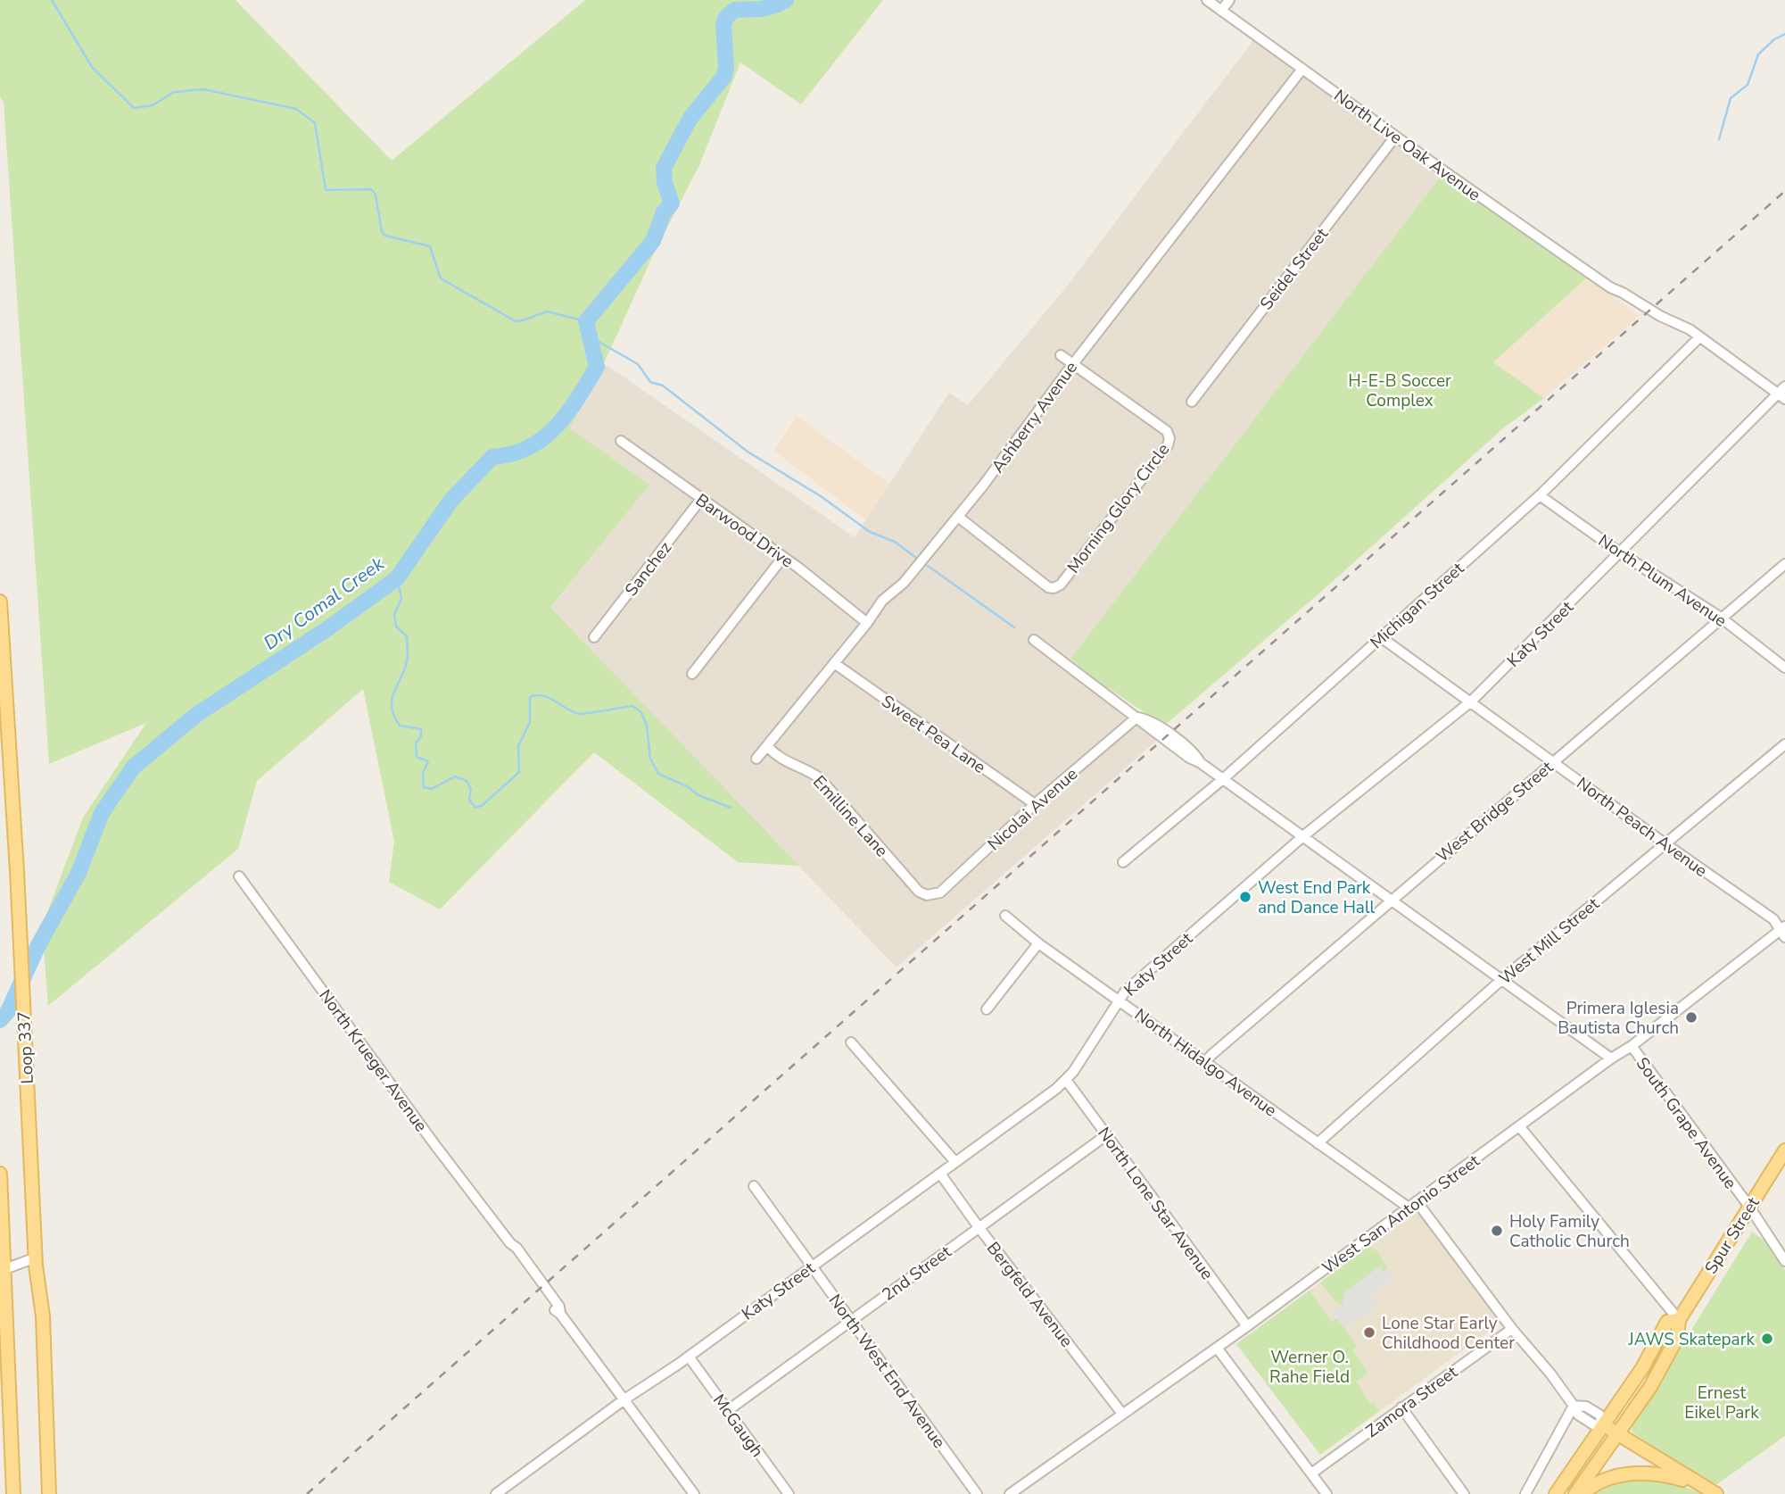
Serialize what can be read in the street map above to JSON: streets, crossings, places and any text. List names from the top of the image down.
{
  "streets": {
    "main road": ["Loop 337", "Spur Street"],
    "street": [
      "North Live Oak Avenue",
      "Seidel Street",
      "Ashberry Avenue",
      "Morning Glory Circle",
      "Barwood Drive",
      "Sanchez",
      "North Plum Avenue",
      "Michigan Street",
      "Katy Street",
      "Sweet Pea Lane",
      "Nicolai Avenue",
      "West Bridge Street",
      "Emilline Lane",
      "North Peach Avenue",
      "West Mill Street",
      "North Krueger Avenue",
      "North Hidalgo Avenue",
      "South Grape Avenue",
      "North Lone Star Avenue",
      "West San Antonio Street",
      "2nd Street",
      "Bergfeld Avenue",
      "North West End Avenue",
      "Zamora Street",
      "McGaugh"
    ]
  },
  "crossings": [
    ["North Live Oak Avenue", "Seidel Street"],
    ["North Live Oak Avenue", "Ashberry Avenue"],
    ["North Live Oak Avenue", "Michigan Street"],
    ["North Live Oak Avenue", "Katy Street"],
    ["Ashberry Avenue", "Morning Glory Circle"],
    ["Ashberry Avenue", "Barwood Drive"],
    ["Ashberry Avenue", "Sweet Pea Lane"],
    ["Ashberry Avenue", "Emilline Lane"],
    ["Barwood Drive", "Sanchez"],
    ["North Plum Avenue", "Michigan Street"],
    ["North Plum Avenue", "Katy Street"],
    ["North Plum Avenue", "West Bridge Street"],
    ["Michigan Street", "North Peach Avenue"],
    ["Katy Street", "North Peach Avenue"],
    ["Katy Street", "North Krueger Avenue"],
    ["Katy Street", "North Hidalgo Avenue"],
    ["Katy Street", "North Lone Star Avenue"],
    ["Katy Street", "Bergfeld Avenue"],
    ["Katy Street", "North West End Avenue"],
    ["Katy Street", "McGaugh"],
    ["Sweet Pea Lane", "Nicolai Avenue"],
    ["Nicolai Avenue", "Emilline Lane"],
    ["West Bridge Street", "North Peach Avenue"],
    ["West Bridge Street", "North Hidalgo Avenue"],
    ["North Peach Avenue", "West Mill Street"],
    ["North Peach Avenue", "West San Antonio Street"],
    ["West Mill Street", "North Hidalgo Avenue"],
    ["North Hidalgo Avenue", "West San Antonio Street"],
    ["North Hidalgo Avenue", "Spur Street"],
    ["North Hidalgo Avenue", "Zamora Street"],
    ["South Grape Avenue", "West San Antonio Street"],
    ["South Grape Avenue", "Spur Street"],
    ["North Lone Star Avenue", "West San Antonio Street"],
    ["North Lone Star Avenue", "2nd Street"],
    ["West San Antonio Street", "Bergfeld Avenue"],
    ["2nd Street", "Bergfeld Avenue"],
    ["2nd Street", "North West End Avenue"],
    ["2nd Street", "McGaugh"]
  ],
  "water": ["Dry Comal Creek"],
  "parks": ["H-E-B Soccer Complex", "Werner O. Rahe Field", "Ernest Eikel Park"],
  "places": [
    "West End Park and Dance Hall",
    "Primera Iglesia Bautista Church",
    "Holy Family Catholic Church",
    "Lone Star Early Childhood Center",
    "JAWS Skatepark"
  ]
}
